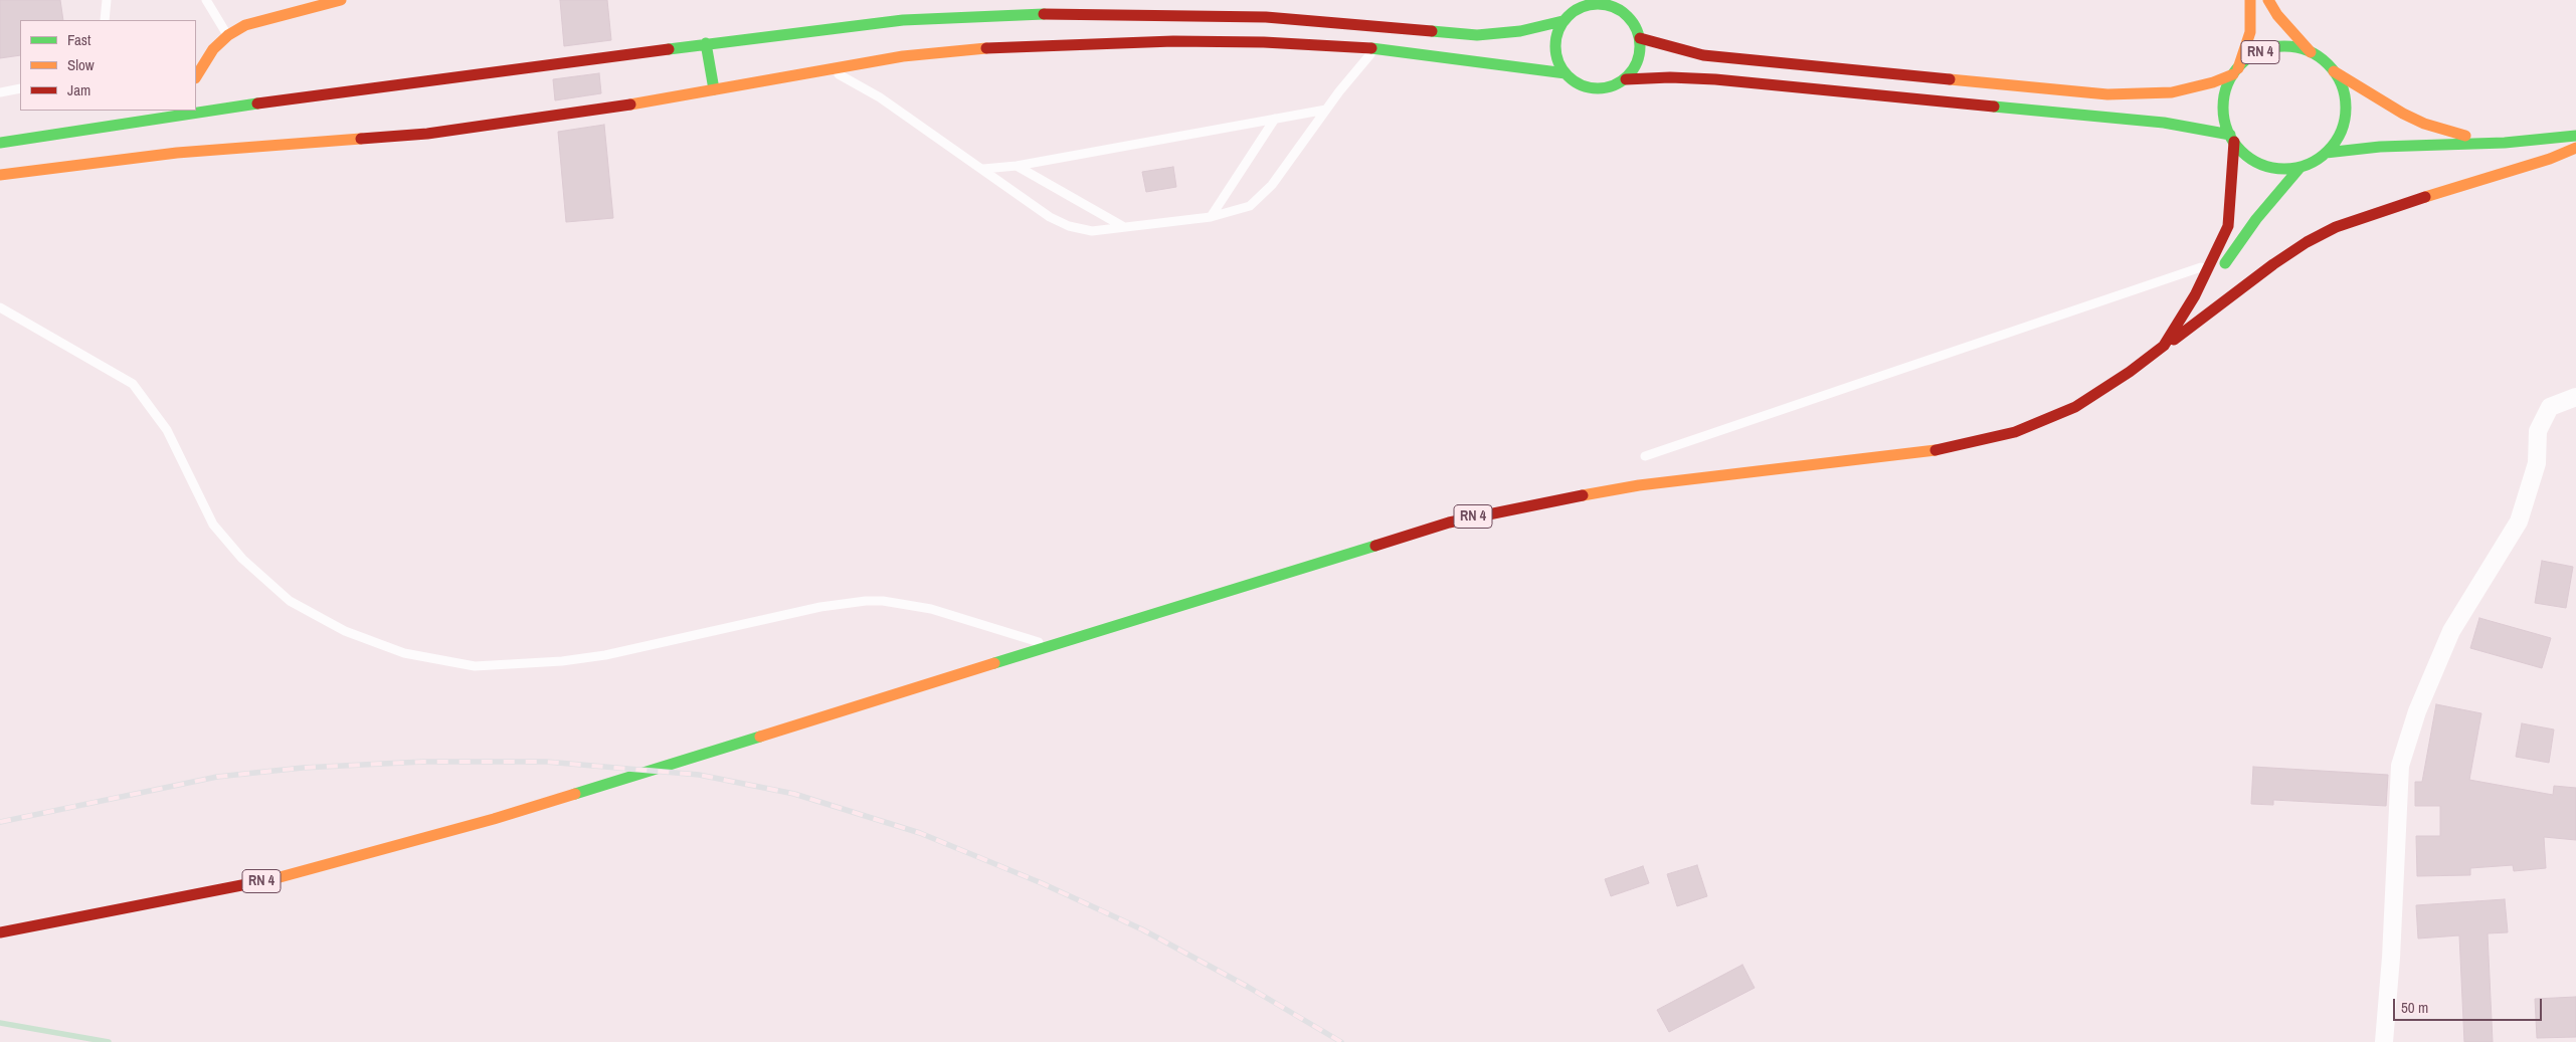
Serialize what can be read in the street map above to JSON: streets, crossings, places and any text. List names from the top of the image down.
{
  "streets": {
    "main road": ["RN 4"]
  },
  "legend": ["Fast", "Slow", "Jam"],
  "scale_bar": "50 m"
}
